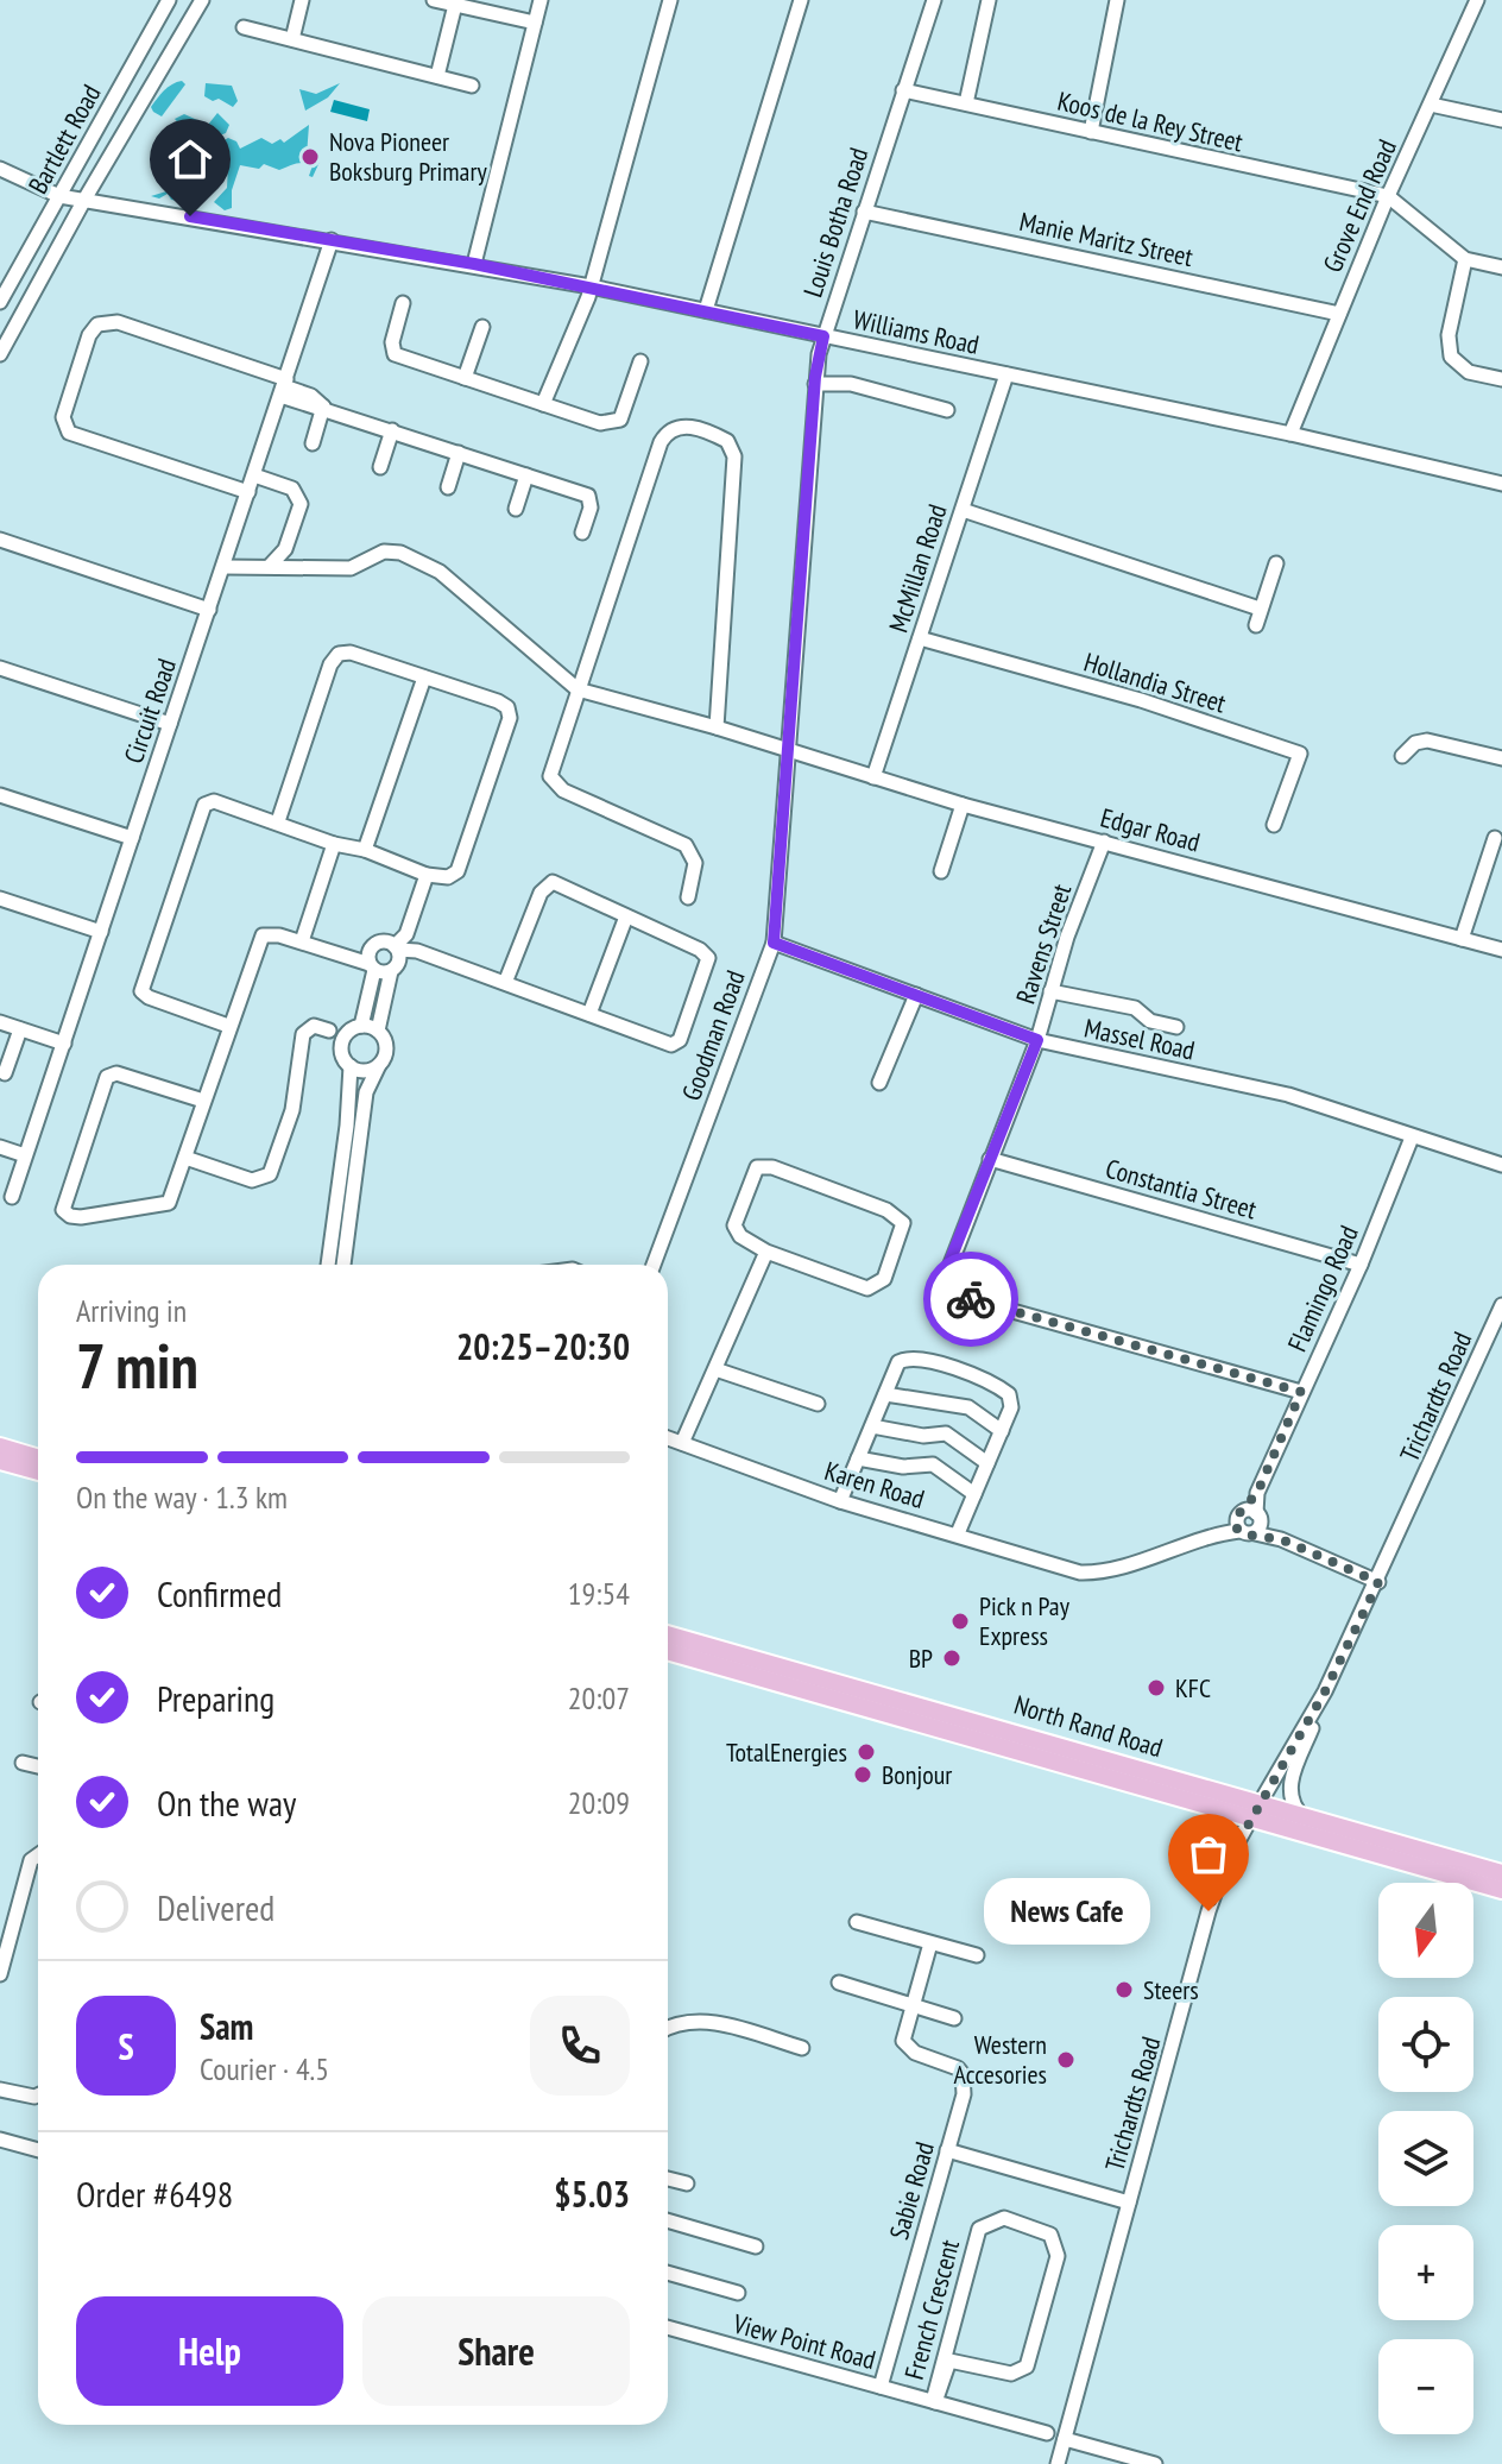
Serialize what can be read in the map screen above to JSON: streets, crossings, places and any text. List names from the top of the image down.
{
  "streets": {
    "main road": ["North Rand Road"],
    "street": [
      "Koos de la Rey Street",
      "Bartlett Road",
      "Grove End Road",
      "Louis Botha Road",
      "Manie Maritz Street",
      "Williams Road",
      "McMillan Road",
      "Hollandia Street",
      "Circuit Road",
      "Edgar Road",
      "Ravens Street",
      "Goodman Road",
      "Massel Road",
      "Constantia Street",
      "Flamingo Road",
      "Trichardts Road",
      "Karen Road",
      "Sabie Road",
      "French Crescent",
      "View Point Road"
    ]
  },
  "crossings": [
    ["Koos de la Rey Street", "Grove End Road"],
    ["Koos de la Rey Street", "Louis Botha Road"],
    ["Bartlett Road", "Williams Road"],
    ["Grove End Road", "Manie Maritz Street"],
    ["Grove End Road", "Williams Road"],
    ["Louis Botha Road", "Manie Maritz Street"],
    ["Louis Botha Road", "Williams Road"],
    ["Louis Botha Road", "Edgar Road"],
    ["Louis Botha Road", "Goodman Road"],
    ["Williams Road", "McMillan Road"],
    ["Williams Road", "Circuit Road"],
    ["McMillan Road", "Hollandia Street"],
    ["McMillan Road", "Edgar Road"],
    ["Edgar Road", "Ravens Street"],
    ["Edgar Road", "Goodman Road"],
    ["Ravens Street", "Massel Road"],
    ["Ravens Street", "Constantia Street"],
    ["Ravens Street", "Flamingo Road"],
    ["Goodman Road", "Massel Road"],
    ["Massel Road", "Flamingo Road"],
    ["Constantia Street", "Flamingo Road"],
    ["Flamingo Road", "Karen Road"],
    ["Trichardts Road", "North Rand Road"],
    ["Sabie Road", "View Point Road"],
    ["French Crescent", "View Point Road"]
  ],
  "places": [
    "Nova Pioneer Boksburg Primary",
    "Pick n Pay Express",
    "BP",
    "KFC",
    "TotalEnergies",
    "Bonjour",
    "News Cafe",
    "Steers",
    "Western Accesories"
  ],
  "north": "bottom",
  "page": {
    "heading": ["7 min", "Arriving in", "20:25–20:30"],
    "panel": [
      "Sam",
      "Courier · 4.5",
      "Order #6498",
      "$5.03"
    ],
    "bar": "On the way · 1.3 km",
    "list": [
      ["Confirmed", "19:54"],
      ["Preparing", "20:07"],
      ["On the way", "20:09"],
      "Delivered"
    ],
    "bubble": "News Cafe",
    "map_buttons": ["+", "−"],
    "round": "S",
    "buttons": ["Help", "Share"]
  }
}
